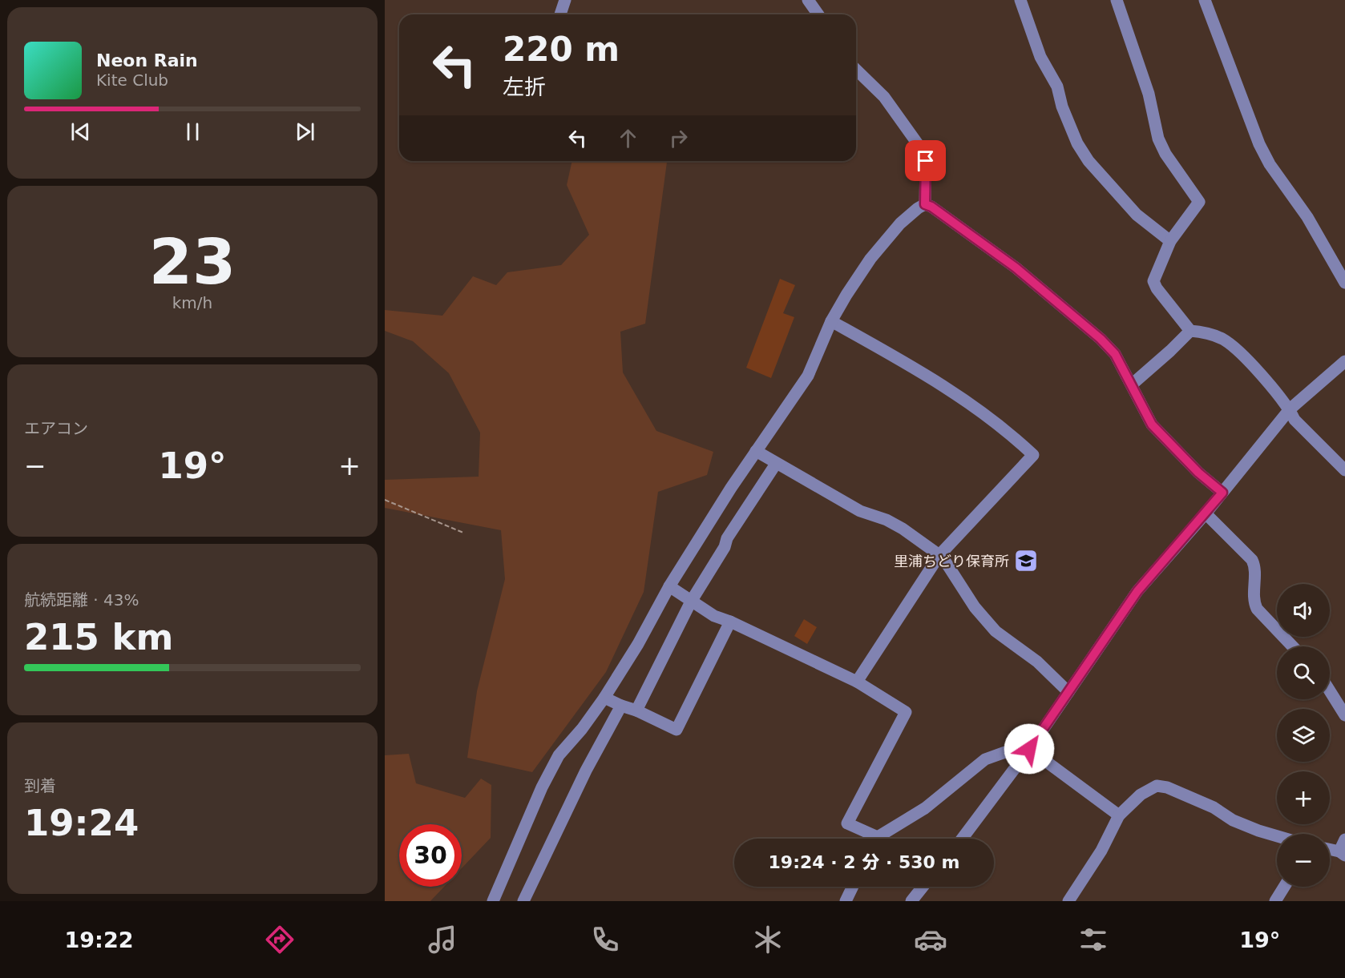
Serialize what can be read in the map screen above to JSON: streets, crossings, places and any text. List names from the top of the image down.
{
  "places": {
    "school or university": ["里浦ちどり保育所"]
  },
  "page": {
    "turn": ["220 m", "左折"],
    "song": ["Neon Rain", "Kite Club"],
    "tile": [
      ["23", "km/h"],
      "エアコン",
      ["航続距離 · 43%", "215 km"],
      ["到着", "19:24"]
    ],
    "heat": ["−", "19°", "+"],
    "map_buttons": ["+", "−"],
    "limit": "30",
    "trip": "19:24 · 2 分 · 530 m",
    "tabs": ["19:22", "19°"]
  }
}
